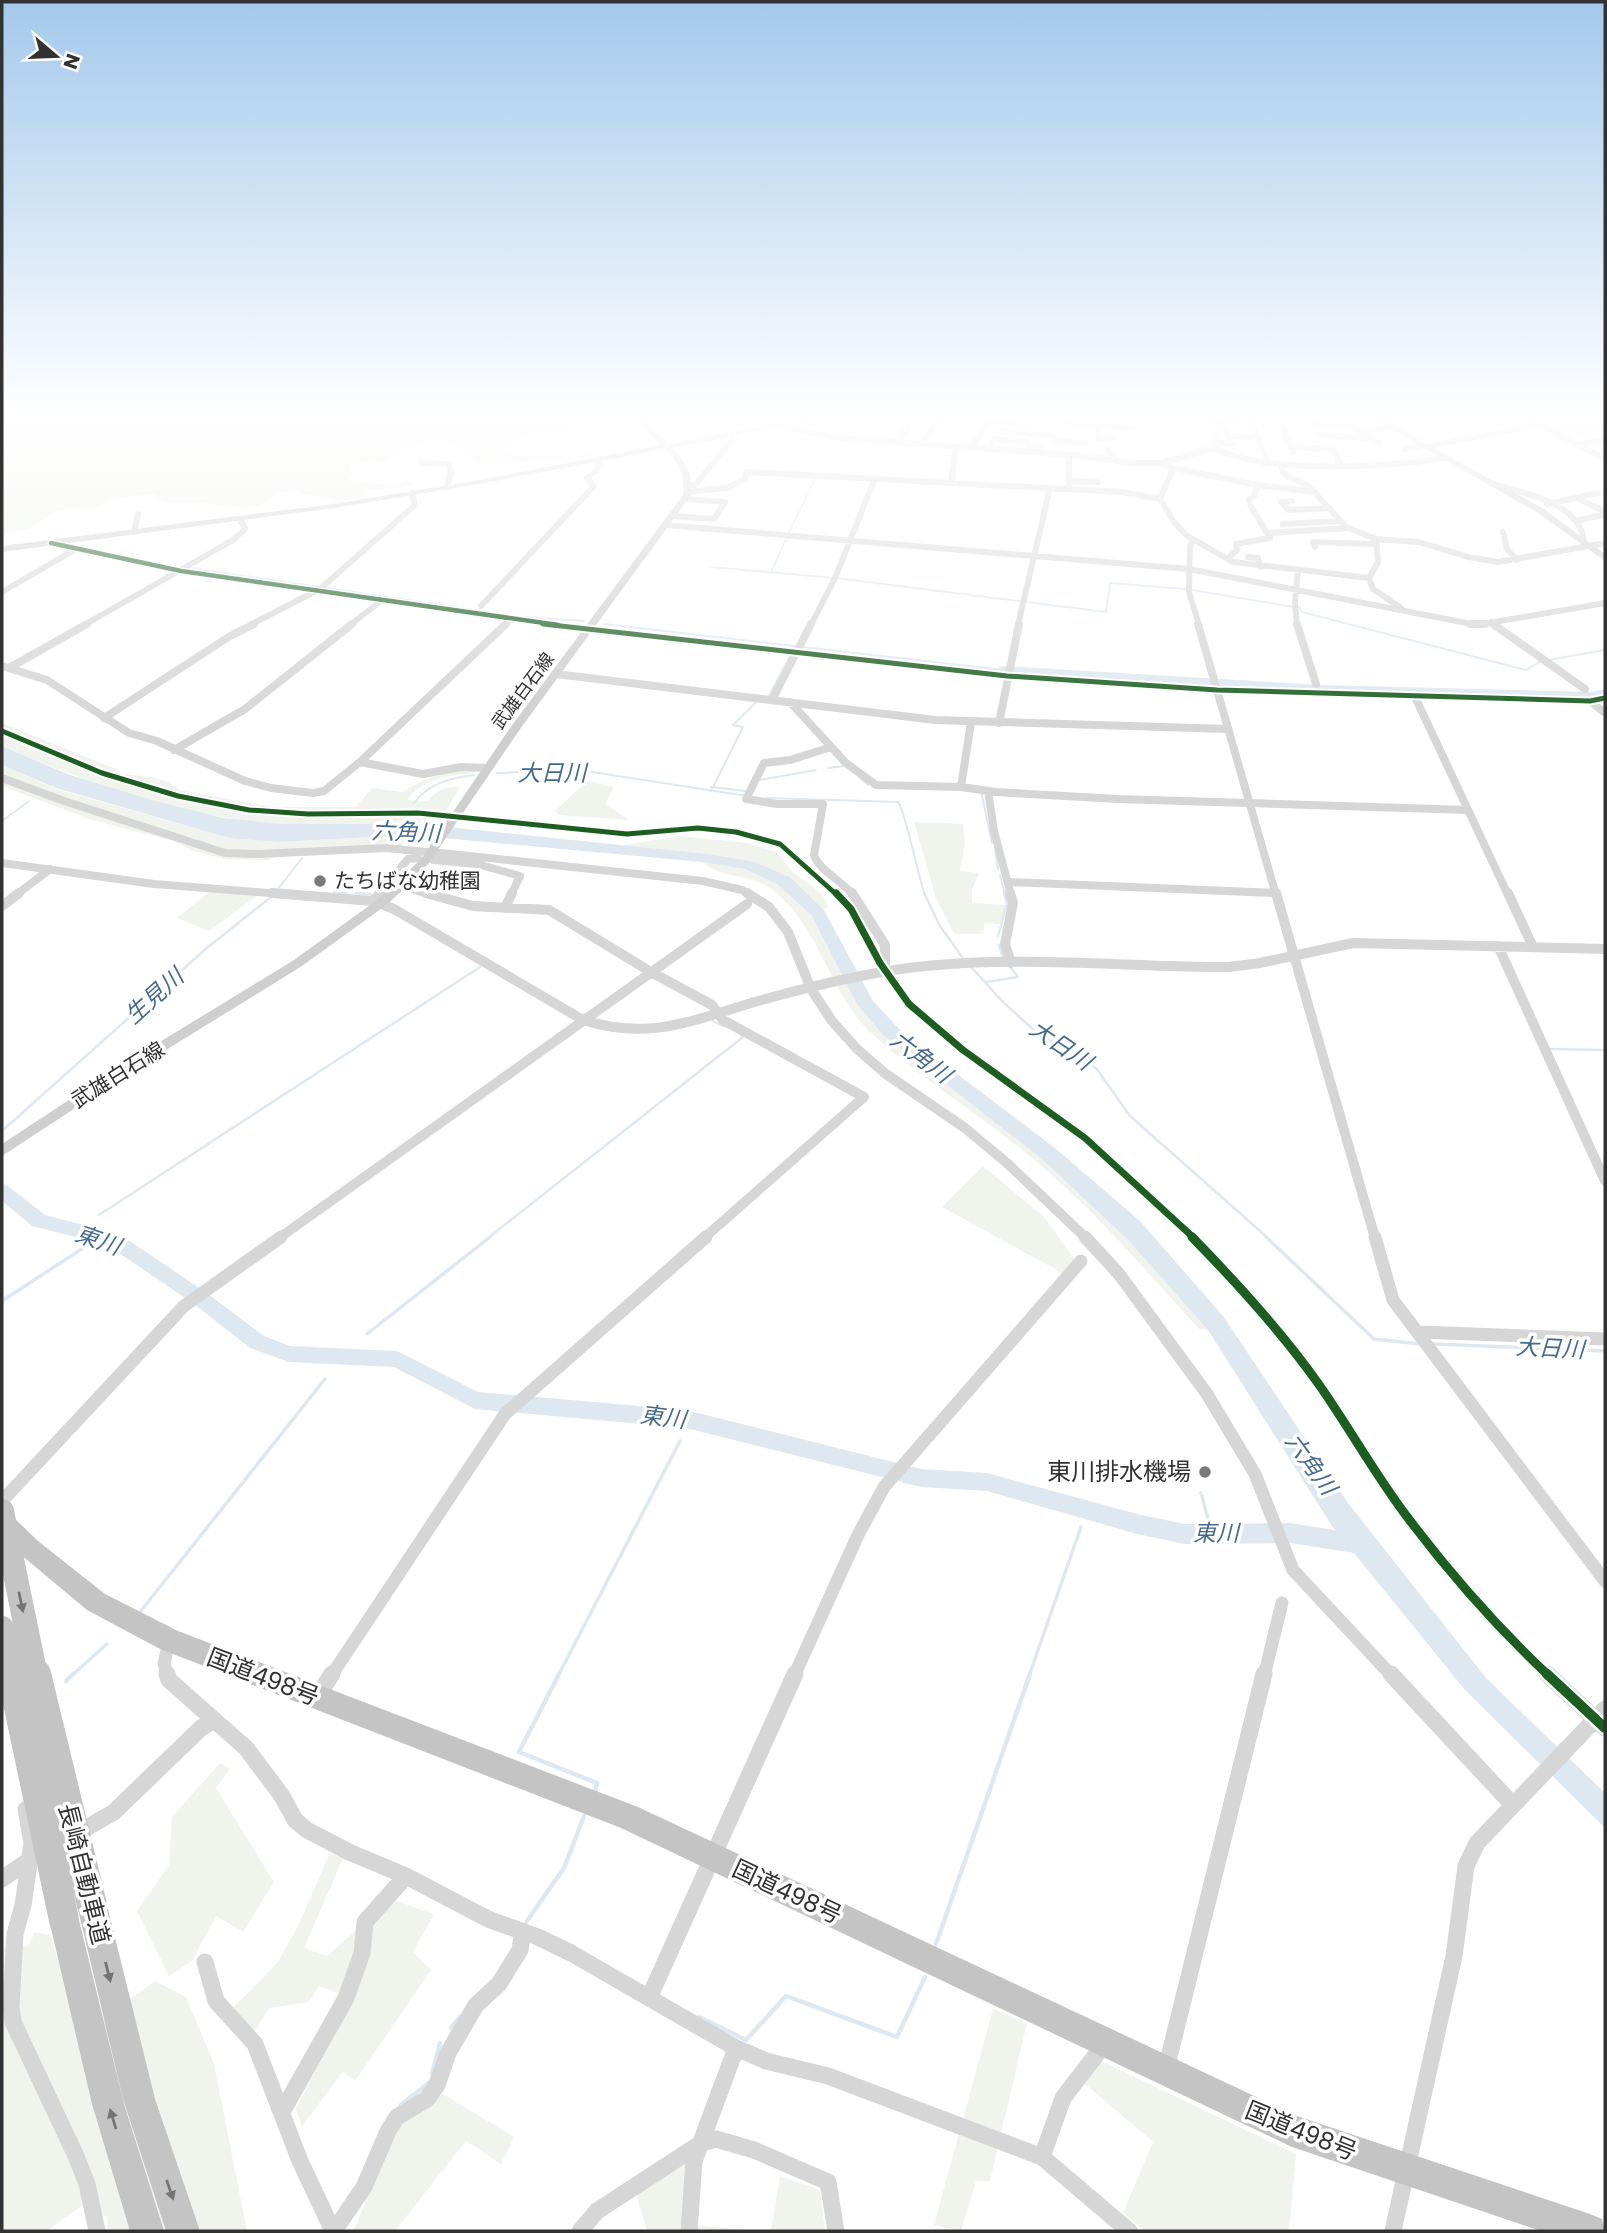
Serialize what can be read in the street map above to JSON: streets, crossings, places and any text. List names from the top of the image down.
{
  "streets": {
    "highway": ["国道498号", "長崎自動車道"],
    "main road": ["武雄白石線"]
  },
  "water": [
    "大日川",
    "六角川",
    "生見川",
    "東川"
  ],
  "places": ["たちばな幼稚園", "東川排水機場"],
  "north": "right"
}
